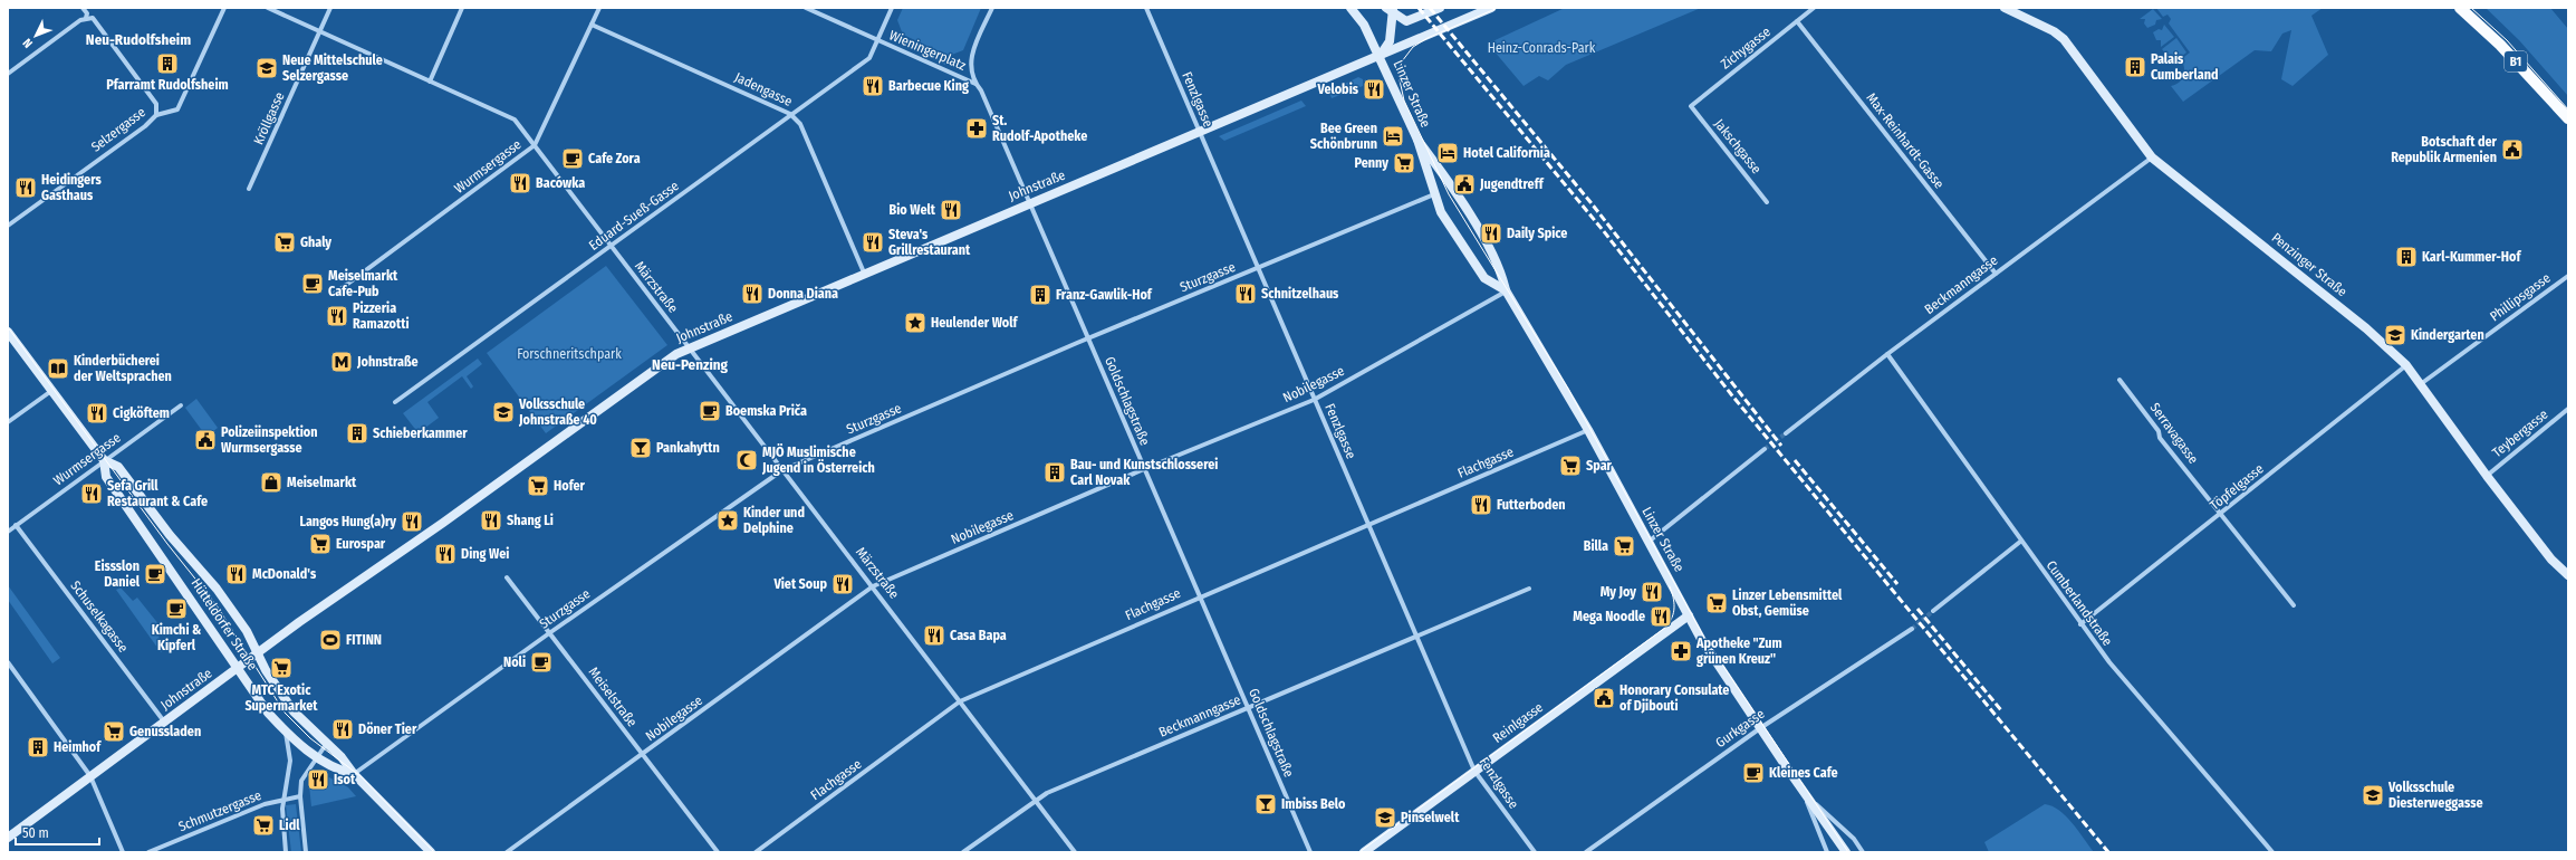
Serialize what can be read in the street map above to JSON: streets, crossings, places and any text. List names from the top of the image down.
{
  "streets": {
    "main road": [
      "B1",
      "Linzer Straße",
      "Johnstraße",
      "Penzinger Straße",
      "Hütteldorfer Straße",
      "Reinlgasse"
    ],
    "street": [
      "Zichygasse",
      "Wieningerplatz",
      "Jadengasse",
      "Fenzlgasse",
      "Kröllgasse",
      "Selzergasse",
      "Max-Reinhardt-Gasse",
      "Jakschgasse",
      "Wurmsergasse",
      "Eduard-Sueß-Gasse",
      "Sturzgasse",
      "Beckmanngasse",
      "Märzstraße",
      "Phillipsgasse",
      "Nobilegasse",
      "Goldschlagstraße",
      "Serravagasse",
      "Teybergasse",
      "Flachgasse",
      "Töpfelgasse",
      "Cumberlandstraße",
      "Schuselkagasse",
      "Meiselstraße",
      "Gurkgasse",
      "Schmutzergasse"
    ]
  },
  "crossings": [
    ["Zichygasse", "Max-Reinhardt-Gasse"],
    ["Zichygasse", "Jakschgasse"],
    ["Wieningerplatz", "Eduard-Sueß-Gasse"],
    ["Wieningerplatz", "Goldschlagstraße"],
    ["Jadengasse", "Wurmsergasse"],
    ["Jadengasse", "Johnstraße"],
    ["Jadengasse", "Eduard-Sueß-Gasse"],
    ["Linzer Straße", "Johnstraße"],
    ["Linzer Straße", "Sturzgasse"],
    ["Linzer Straße", "Nobilegasse"],
    ["Linzer Straße", "Flachgasse"],
    ["Linzer Straße", "Reinlgasse"],
    ["Linzer Straße", "Gurkgasse"],
    ["Fenzlgasse", "Johnstraße"],
    ["Fenzlgasse", "Sturzgasse"],
    ["Fenzlgasse", "Beckmanngasse"],
    ["Fenzlgasse", "Nobilegasse"],
    ["Fenzlgasse", "Flachgasse"],
    ["Fenzlgasse", "Reinlgasse"],
    ["Kröllgasse", "Märzstraße"],
    ["Max-Reinhardt-Gasse", "Beckmanngasse"],
    ["Wurmsergasse", "Märzstraße"],
    ["Wurmsergasse", "Schuselkagasse"],
    ["Wurmsergasse", "Hütteldorfer Straße"],
    ["Johnstraße", "Märzstraße"],
    ["Johnstraße", "Goldschlagstraße"],
    ["Johnstraße", "Schuselkagasse"],
    ["Johnstraße", "Hütteldorfer Straße"],
    ["Eduard-Sueß-Gasse", "Märzstraße"],
    ["Penzinger Straße", "Beckmanngasse"],
    ["Penzinger Straße", "Phillipsgasse"],
    ["Penzinger Straße", "Teybergasse"],
    ["Penzinger Straße", "Töpfelgasse"],
    ["Sturzgasse", "Märzstraße"],
    ["Sturzgasse", "Goldschlagstraße"],
    ["Sturzgasse", "Hütteldorfer Straße"],
    ["Sturzgasse", "Meiselstraße"],
    ["Beckmanngasse", "Märzstraße"],
    ["Beckmanngasse", "Goldschlagstraße"],
    ["Beckmanngasse", "Cumberlandstraße"],
    ["Märzstraße", "Nobilegasse"],
    ["Märzstraße", "Flachgasse"],
    ["Nobilegasse", "Goldschlagstraße"],
    ["Nobilegasse", "Meiselstraße"],
    ["Goldschlagstraße", "Flachgasse"],
    ["Serravagasse", "Töpfelgasse"],
    ["Töpfelgasse", "Cumberlandstraße"]
  ],
  "districts": ["Neu-Rudolfsheim", "Neu-Penzing"],
  "parks": ["Heinz-Conrads-Park", "Forschneritschpark"],
  "places": {
    "building": [
      "Pfarramt Rudolfsheim",
      "Palais Cumberland",
      "Karl-Kummer-Hof",
      "Franz-Gawlik-Hof",
      "Schieberkammer",
      "Bau- und Kunstschlosserei Carl Novak",
      "Heimhof"
    ],
    "school or university": [
      "Neue Mittelschule Selzergasse",
      "Kindergarten",
      "Volksschule Johnstraße 40",
      "Volksschule Diesterweggasse",
      "Pinselwelt"
    ],
    "restaurant": [
      "Barbecue King",
      "Velobis",
      "Bacówka",
      "Heidingers Gasthaus",
      "Bio Welt",
      "Daily Spice",
      "Steva's Grillrestaurant",
      "Donna Diana",
      "Schnitzelhaus",
      "Pizzeria Ramazotti",
      "Cigköftem",
      "Sefa Grill Restaurant & Cafe",
      "Futterboden",
      "Shang Li",
      "Langos Hung(a)ry",
      "Ding Wei",
      "McDonald's",
      "Viet Soup",
      "My Joy",
      "Mega Noodle",
      "Casa Bapa",
      "Döner Tier",
      "Isot"
    ],
    "pharmacy": ["St. Rudolf-Apotheke", "Apotheke \"Zum grünen Kreuz\""],
    "hotel": ["Bee Green Schönbrunn", "Hotel California"],
    "public building": [
      "Botschaft der Republik Armenien",
      "Jugendtreff",
      "Polizeiinspektion Wurmsergasse",
      "Honorary Consulate of Djibouti"
    ],
    "cafe": [
      "Cafe Zora",
      "Meiselmarkt Cafe-Pub",
      "Boemska Priča",
      "Eissslon Daniel",
      "Kimchi & Kipferl",
      "Noli",
      "Kleines Cafe"
    ],
    "supermarket": [
      "Penny",
      "Ghaly",
      "Spar",
      "Hofer",
      "Eurospar",
      "Billa",
      "Linzer Lebensmittel Obst, Gemüse",
      "MTC Exotic Supermarket",
      "Genussladen",
      "Lidl"
    ],
    "place": ["Heulender Wolf", "Kinder und Delphine"],
    "metro station": ["Johnstraße"],
    "library": ["Kinderbücherei der Weltsprachen"],
    "bar": ["Pankahyttn", "Imbiss Belo"],
    "mosque": ["MJÖ Muslimische Jugend in Österreich"],
    "shop": ["Meiselmarkt"],
    "sports": ["FITINN"]
  },
  "scale_bar": "50 m",
  "north": "bottom left"
}
